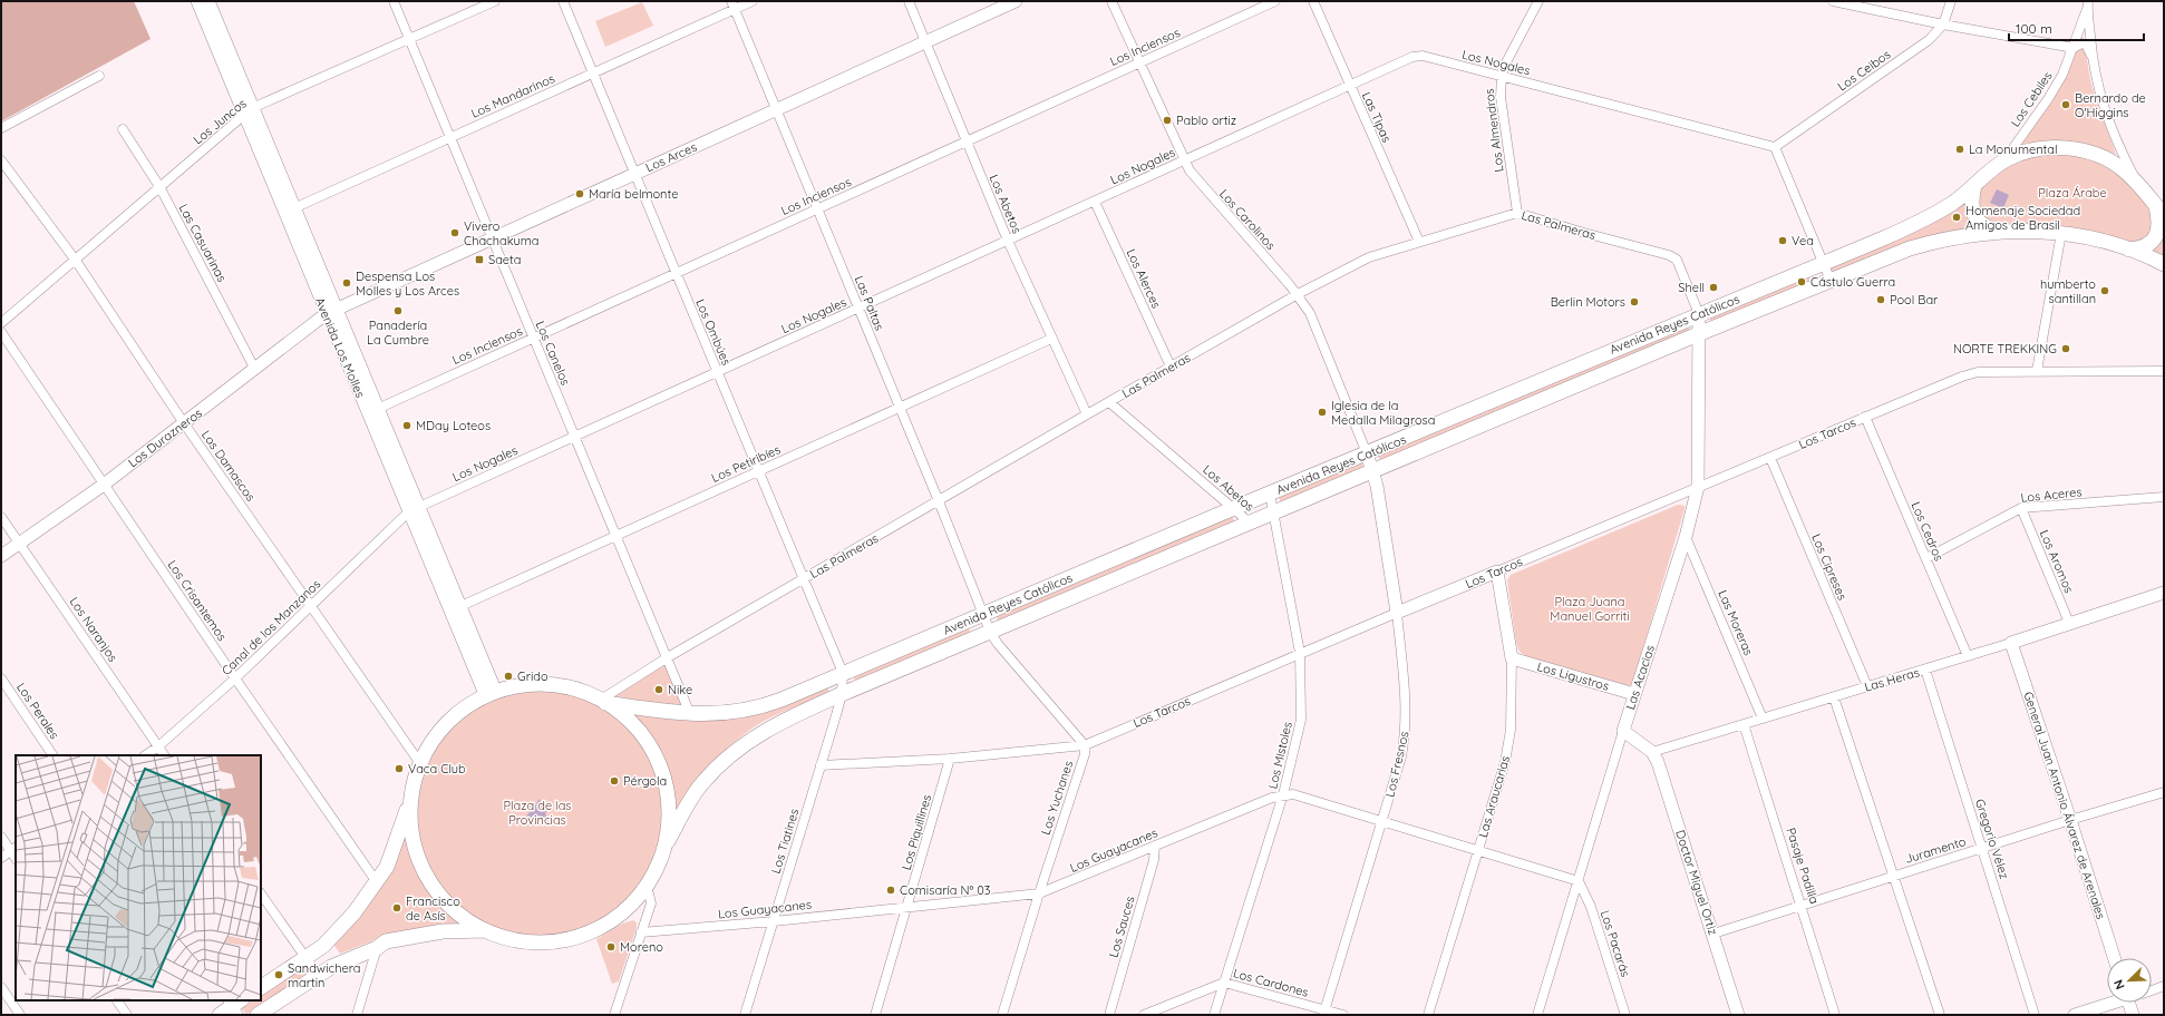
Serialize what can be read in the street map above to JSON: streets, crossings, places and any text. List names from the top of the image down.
{
  "streets": {
    "main road": ["Avenida Reyes Católicos"],
    "street": [
      "Los Inciensos",
      "Los Nogales",
      "Los Ceibos",
      "Los Mandarinos",
      "Los Cebiles",
      "Las Tipas",
      "Los Juncos",
      "Los Almendros",
      "Los Arces",
      "Los Abetos",
      "Los Carolinos",
      "Las Palmeras",
      "Las Casuarinas",
      "Los Alerces",
      "Las Paltas",
      "Los Ombúes",
      "Avenida Los Molles",
      "Los Canelos",
      "Los Tarcos",
      "Los Durazneros",
      "Los Petiribíes",
      "Los Damascos",
      "Los Aceres",
      "Los Cedros",
      "Los Aromos",
      "Los Cipreses",
      "Los Crisantemos",
      "Las Moreras",
      "Canal de los Manzanos",
      "Los Naranjos",
      "Los Ligustros",
      "Las Acacias",
      "Las Heras",
      "Los Perales",
      "Los Mistoles",
      "Los Fresnos",
      "Las Araucarias",
      "Los Yuchanes",
      "General Juan Antonio Álvarez de Arenales",
      "Los Piquillines",
      "Gregorio Vélez",
      "Los Tiatines",
      "Los Guayacanes",
      "Juramento",
      "Pasaje Padilla",
      "Doctor Miguel Ortiz",
      "Los Sauces",
      "Los Pacarás",
      "Los Cardones"
    ]
  },
  "crossings": [
    ["Los Inciensos", "Los Abetos"],
    ["Los Inciensos", "Los Carolinos"],
    ["Los Inciensos", "Las Paltas"],
    ["Los Inciensos", "Los Ombúes"],
    ["Los Inciensos", "Avenida Los Molles"],
    ["Los Inciensos", "Los Canelos"],
    ["Los Nogales", "Los Ceibos"],
    ["Los Nogales", "Las Tipas"],
    ["Los Nogales", "Los Almendros"],
    ["Los Nogales", "Los Abetos"],
    ["Los Nogales", "Los Carolinos"],
    ["Los Nogales", "Los Alerces"],
    ["Los Nogales", "Las Paltas"],
    ["Los Nogales", "Los Ombúes"],
    ["Los Nogales", "Avenida Los Molles"],
    ["Los Nogales", "Los Canelos"],
    ["Los Nogales", "Canal de los Manzanos"],
    ["Los Mandarinos", "Las Paltas"],
    ["Los Mandarinos", "Los Ombúes"],
    ["Los Mandarinos", "Avenida Los Molles"],
    ["Los Mandarinos", "Los Canelos"],
    ["Los Cebiles", "Avenida Reyes Católicos"],
    ["Las Tipas", "Las Palmeras"],
    ["Los Juncos", "Las Casuarinas"],
    ["Los Juncos", "Avenida Los Molles"],
    ["Los Juncos", "Los Canelos"],
    ["Los Juncos", "Los Damascos"],
    ["Los Almendros", "Las Palmeras"],
    ["Los Arces", "Los Abetos"],
    ["Los Arces", "Las Paltas"],
    ["Los Arces", "Los Ombúes"],
    ["Los Arces", "Avenida Los Molles"],
    ["Los Arces", "Los Canelos"],
    ["Los Arces", "Los Durazneros"],
    ["Los Abetos", "Las Palmeras"],
    ["Los Abetos", "Avenida Reyes Católicos"],
    ["Los Abetos", "Los Petiribíes"],
    ["Los Carolinos", "Las Palmeras"],
    ["Los Carolinos", "Avenida Reyes Católicos"],
    ["Los Carolinos", "Los Fresnos"],
    ["Las Palmeras", "Los Alerces"],
    ["Las Palmeras", "Las Paltas"],
    ["Las Palmeras", "Avenida Reyes Católicos"],
    ["Las Palmeras", "Los Ombúes"],
    ["Las Palmeras", "Los Canelos"],
    ["Las Palmeras", "Las Acacias"],
    ["Las Casuarinas", "Los Durazneros"],
    ["Las Paltas", "Avenida Reyes Católicos"],
    ["Las Paltas", "Los Petiribíes"],
    ["Avenida Reyes Católicos", "Los Ombúes"],
    ["Avenida Reyes Católicos", "Los Canelos"],
    ["Avenida Reyes Católicos", "Las Acacias"],
    ["Avenida Reyes Católicos", "Los Mistoles"],
    ["Avenida Reyes Católicos", "Los Fresnos"],
    ["Avenida Reyes Católicos", "Los Tiatines"],
    ["Los Ombúes", "Los Petiribíes"],
    ["Los Ombúes", "Los Tiatines"],
    ["Avenida Los Molles", "Los Durazneros"],
    ["Avenida Los Molles", "Los Petiribíes"],
    ["Avenida Los Molles", "Canal de los Manzanos"],
    ["Los Canelos", "Los Petiribíes"],
    ["Los Tarcos", "Los Cedros"],
    ["Los Tarcos", "Los Cipreses"],
    ["Los Tarcos", "Las Acacias"],
    ["Los Tarcos", "Los Mistoles"],
    ["Los Tarcos", "Los Fresnos"],
    ["Los Tarcos", "Las Araucarias"],
    ["Los Tarcos", "Los Yuchanes"],
    ["Los Tarcos", "Los Piquillines"],
    ["Los Tarcos", "Los Tiatines"],
    ["Los Durazneros", "Los Damascos"],
    ["Los Durazneros", "Los Crisantemos"],
    ["Los Durazneros", "Los Naranjos"],
    ["Los Damascos", "Canal de los Manzanos"],
    ["Los Aceres", "Los Cedros"],
    ["Los Aceres", "Los Aromos"],
    ["Los Cedros", "Las Heras"],
    ["Los Aromos", "Las Heras"],
    ["Los Cipreses", "Las Heras"],
    ["Los Crisantemos", "Canal de los Manzanos"],
    ["Las Moreras", "Las Acacias"],
    ["Las Moreras", "Las Heras"],
    ["Canal de los Manzanos", "Los Naranjos"],
    ["Los Ligustros", "Las Acacias"],
    ["Los Ligustros", "Las Araucarias"],
    ["Las Acacias", "Los Pacarás"],
    ["Las Heras", "General Juan Antonio Álvarez de Arenales"],
    ["Las Heras", "Gregorio Vélez"],
    ["Las Heras", "Pasaje Padilla"],
    ["Las Heras", "Doctor Miguel Ortiz"],
    ["Los Mistoles", "Los Guayacanes"],
    ["Los Mistoles", "Los Cardones"],
    ["Los Fresnos", "Los Cardones"],
    ["Los Yuchanes", "Los Guayacanes"],
    ["General Juan Antonio Álvarez de Arenales", "Juramento"],
    ["Los Piquillines", "Los Guayacanes"],
    ["Gregorio Vélez", "Juramento"],
    ["Los Tiatines", "Los Guayacanes"],
    ["Los Guayacanes", "Los Sauces"],
    ["Juramento", "Pasaje Padilla"],
    ["Juramento", "Doctor Miguel Ortiz"]
  ],
  "parks": ["Plaza Árabe", "Plaza Juana Manuel Gorriti", "Plaza de las Provincias"],
  "places": {
    "other": [
      "Bernardo de O'Higgins",
      "Pablo ortiz",
      "La Monumental",
      "María belmonte",
      "Homenaje Sociedad Amigos de Brasil",
      "Vivero Chachakuma",
      "Vea",
      "Cástulo Guerra",
      "Despensa Los Molles y Los Arces",
      "Shell",
      "humberto santillan",
      "Pool Bar",
      "Berlin Motors",
      "Panadería La Cumbre",
      "NORTE TREKKING",
      "Iglesia de la Medalla Milagrosa",
      "MDay Loteos",
      "Grido",
      "Nike",
      "Vaca Club",
      "Pérgola",
      "Comisaría Nº 03",
      "Francisco de Asís",
      "Moreno",
      "Sandwichera martin"
    ],
    "transit": ["Saeta"]
  },
  "scale_bar": "100 m",
  "north": "bottom left"
}
